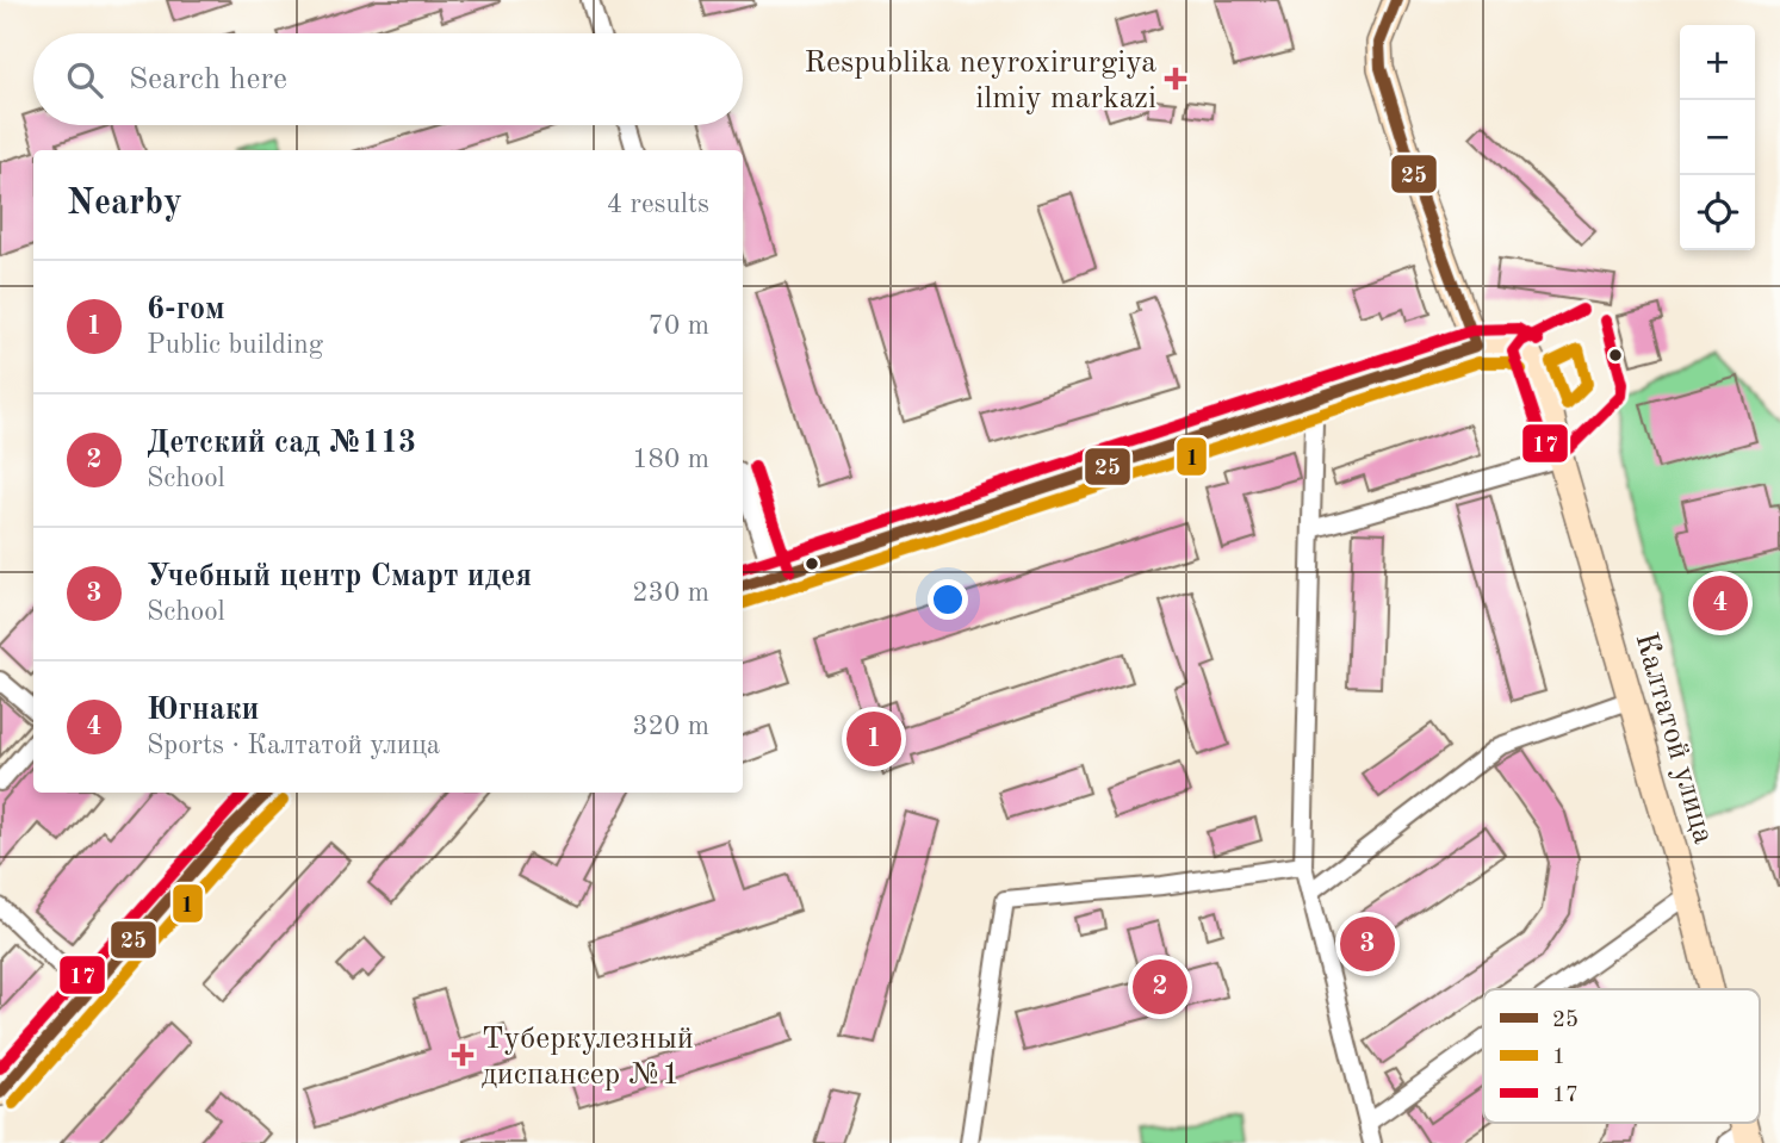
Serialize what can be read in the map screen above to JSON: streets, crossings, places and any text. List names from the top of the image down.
{
  "streets": {
    "street": ["Калтатой улица"]
  },
  "places": {
    "health": ["Respublika neyroxirurgiya ilmiy markazi", "Туберкулезный диспансер №1"]
  },
  "lines": ["transit line 25", "transit line 17", "transit line 1"],
  "legend": ["25", "1", "17"],
  "page": {
    "map_buttons": ["+", "−"],
    "search": "Search here",
    "heading": ["Nearby", "4 results"],
    "list": [
      {
        "mark": "1",
        "name": "6-гом",
        "note": "Public building",
        "value": "70 m"
      },
      {
        "mark": "2",
        "name": "Детский сад №113",
        "note": "School",
        "value": "180 m"
      },
      {
        "mark": "3",
        "name": "Учебный центр Смарт идея",
        "note": "School",
        "value": "230 m"
      },
      {
        "mark": "4",
        "name": "Югнаки",
        "note": "Sports · Калтатой улица",
        "value": "320 m"
      }
    ],
    "pins": [
      "4",
      "1",
      "3",
      "2"
    ]
  }
}
